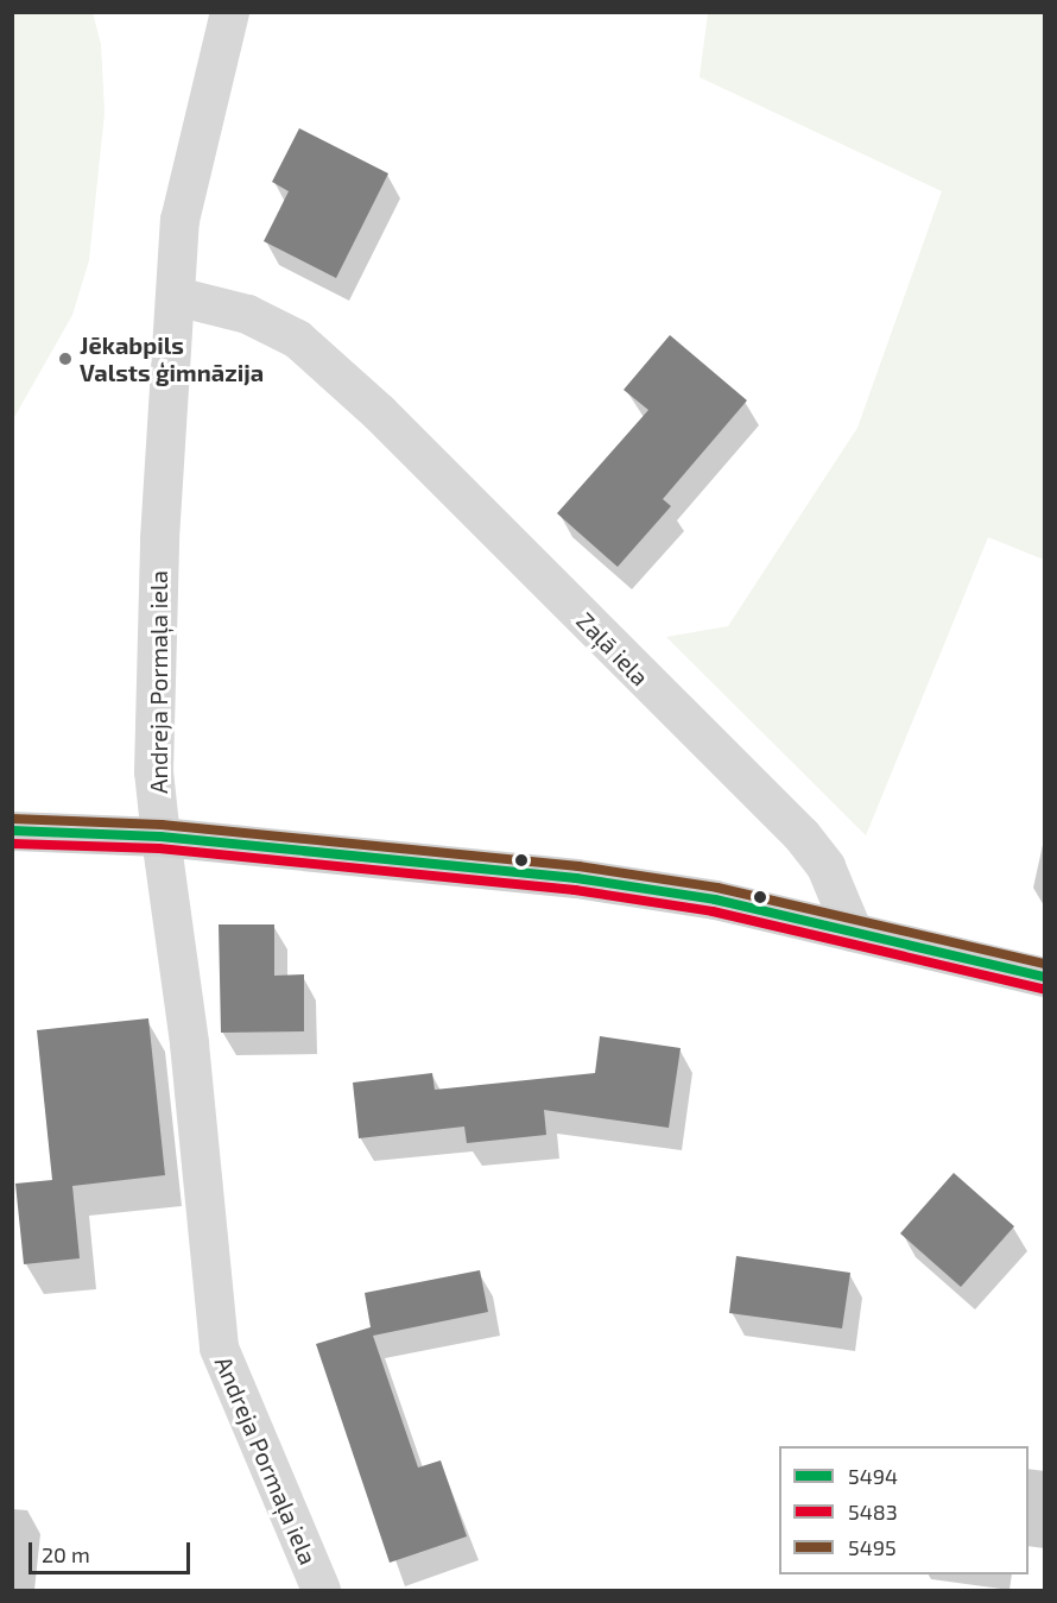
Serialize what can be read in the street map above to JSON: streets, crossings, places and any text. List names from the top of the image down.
{
  "streets": {
    "street": ["Zaļā iela", "Andreja Pormaļa iela"]
  },
  "crossings": [
    ["Zaļā iela", "Andreja Pormaļa iela"]
  ],
  "places": ["Jēkabpils Valsts ģimnāzija"],
  "lines": ["transit line 5495", "transit line 5494", "transit line 5483"],
  "legend": ["5494", "5483", "5495"],
  "scale_bar": "20 m"
}
